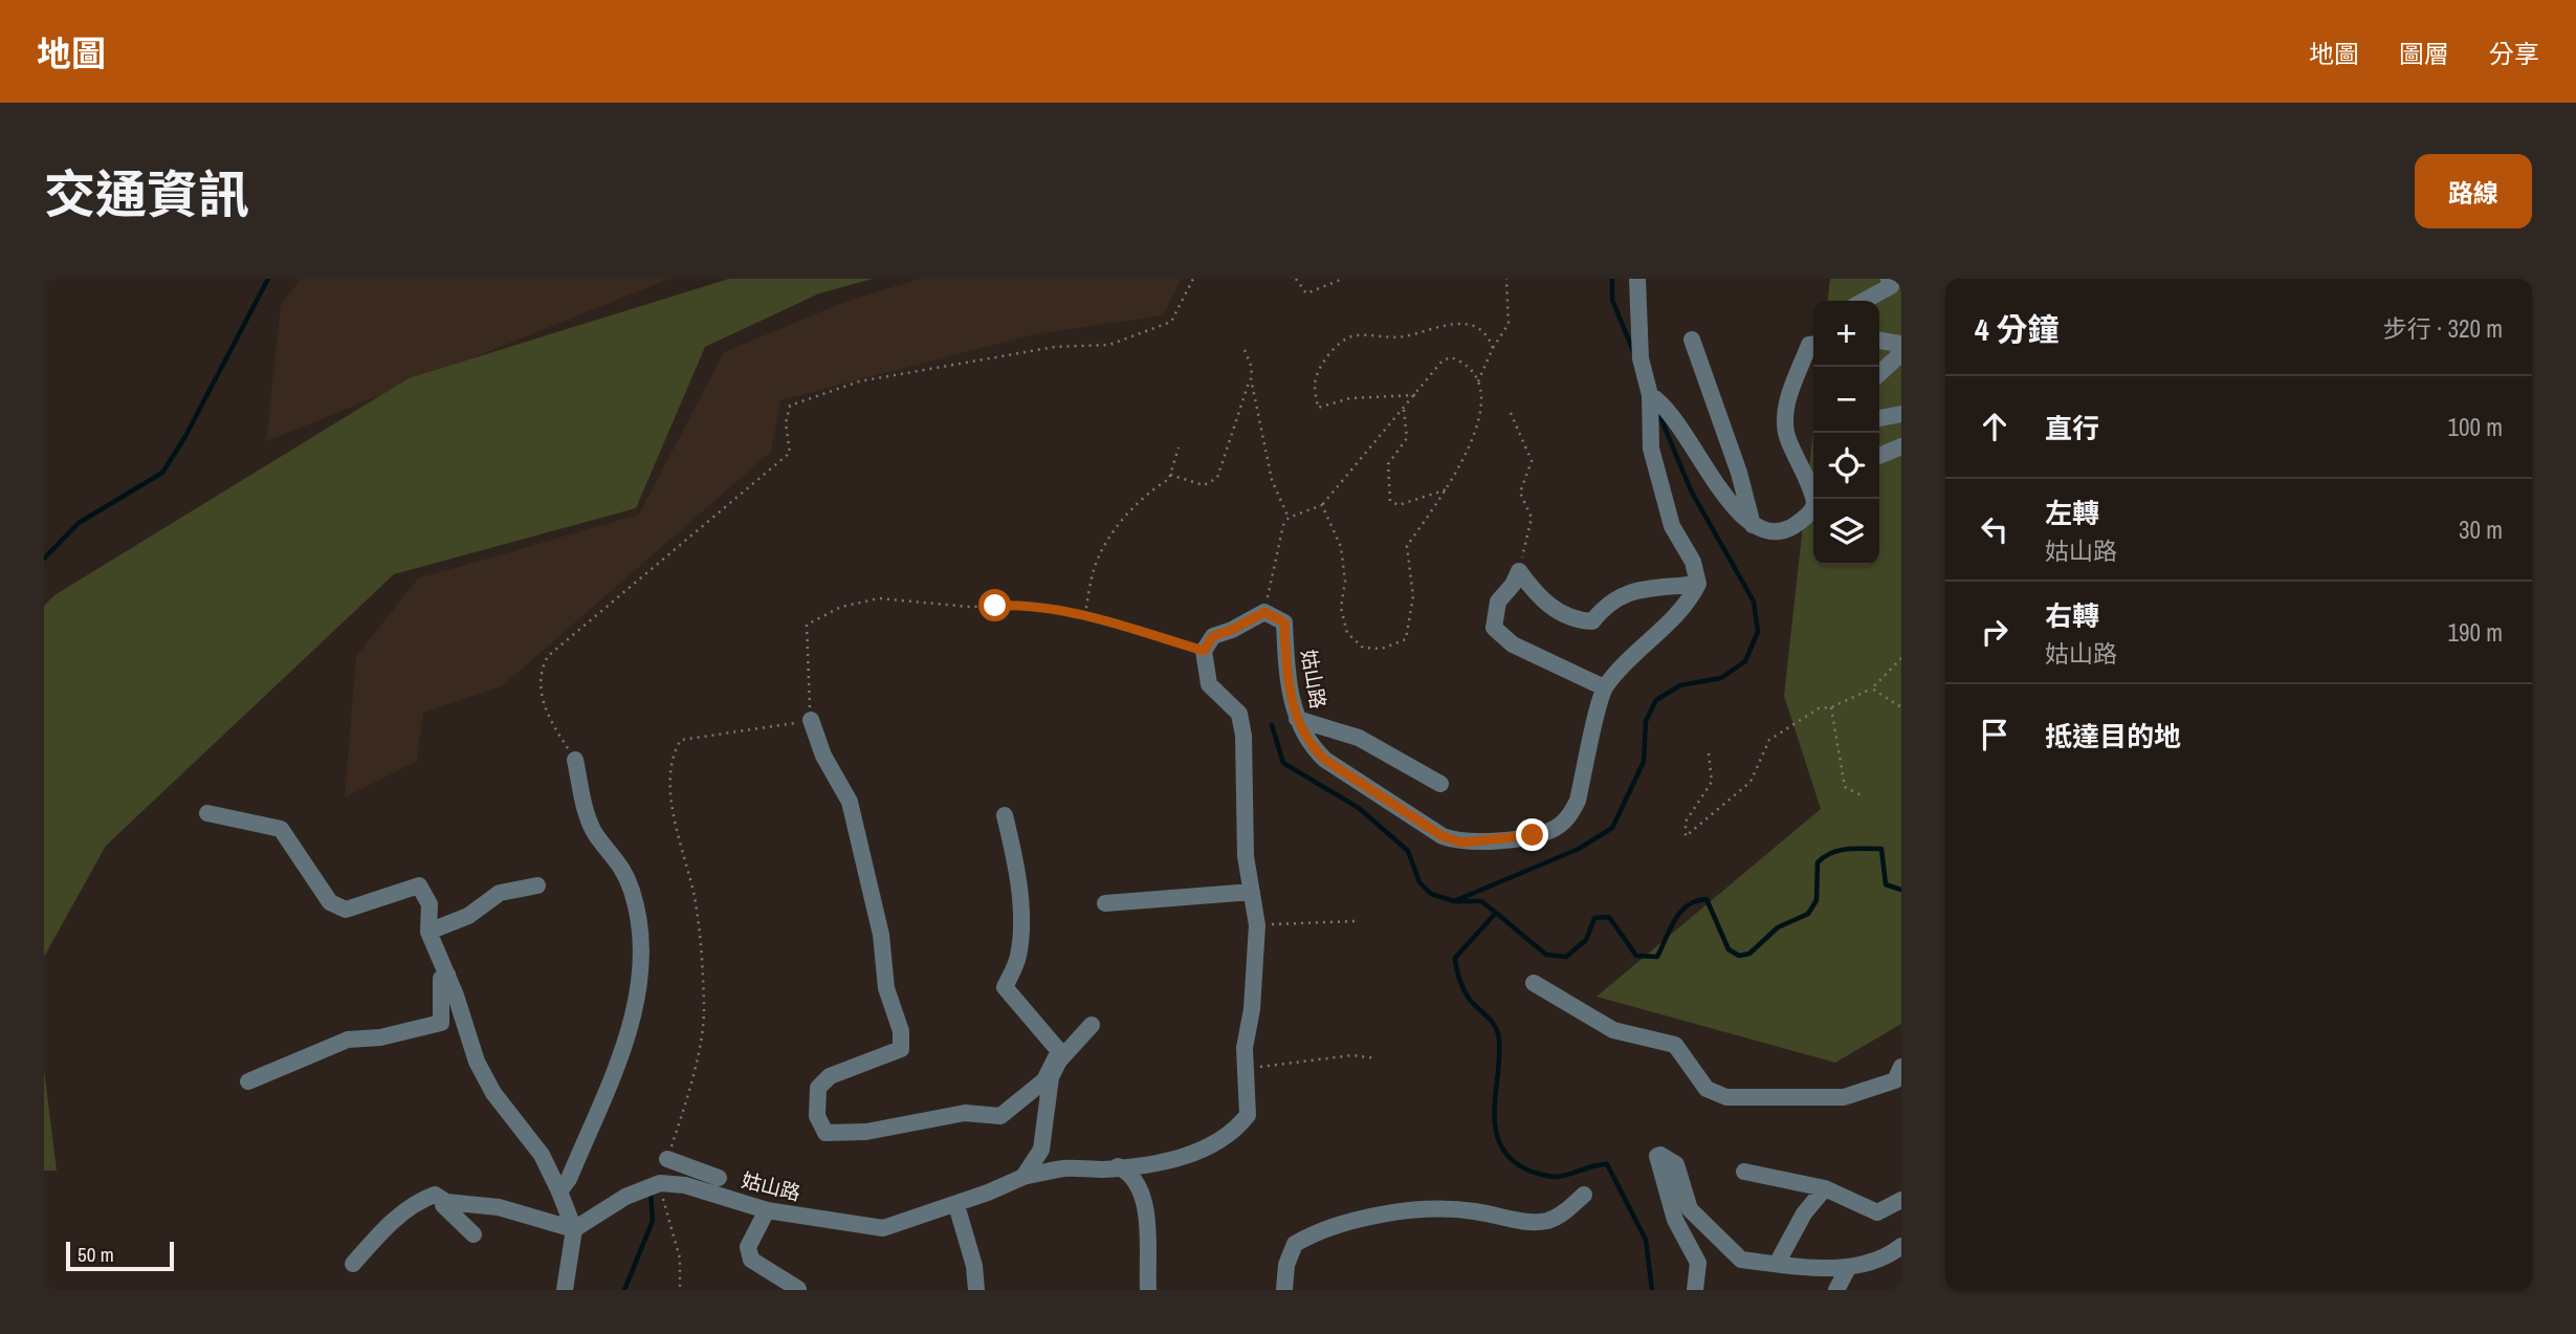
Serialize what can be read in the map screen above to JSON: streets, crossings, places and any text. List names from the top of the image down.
{
  "streets": {
    "street": ["姑山路"]
  },
  "scale_bar": "50 m",
  "page": {
    "header": "地圖",
    "nav": ["地圖", "圖層", "分享"],
    "title": "交通資訊",
    "buttons": "路線",
    "heading": ["4 分鐘", "步行 · 320 m"],
    "map_buttons": ["+", "−"],
    "list": [
      ["直行", "100 m"],
      ["左轉", "姑山路", "30 m"],
      ["右轉", "姑山路", "190 m"],
      "抵達目的地"
    ],
    "scale": "50 m"
  }
}
